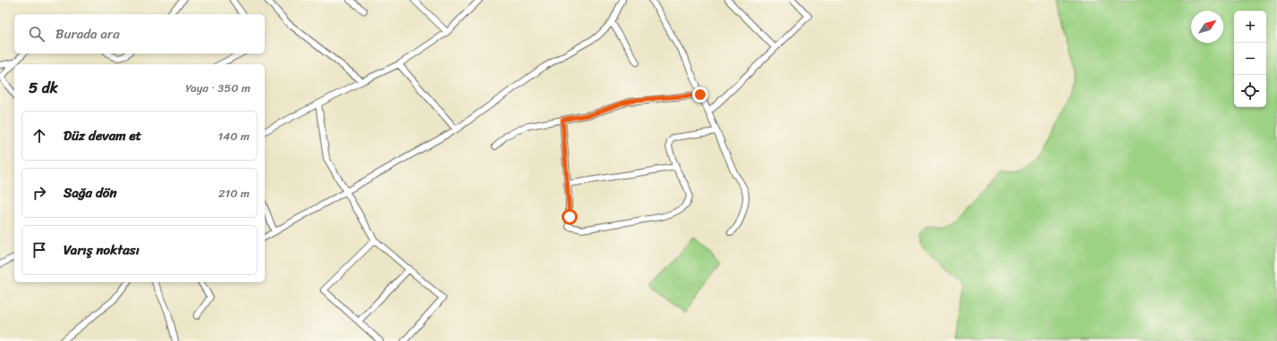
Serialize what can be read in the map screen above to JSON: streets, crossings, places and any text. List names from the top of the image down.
{
  "north": "top right",
  "page": {
    "map_buttons": ["+", "−"],
    "search": "Burada ara",
    "heading": ["5 dk", "Yaya · 350 m"],
    "list": [
      ["Düz devam et", "140 m"],
      ["Sağa dön", "210 m"],
      "Varış noktası"
    ]
  }
}
